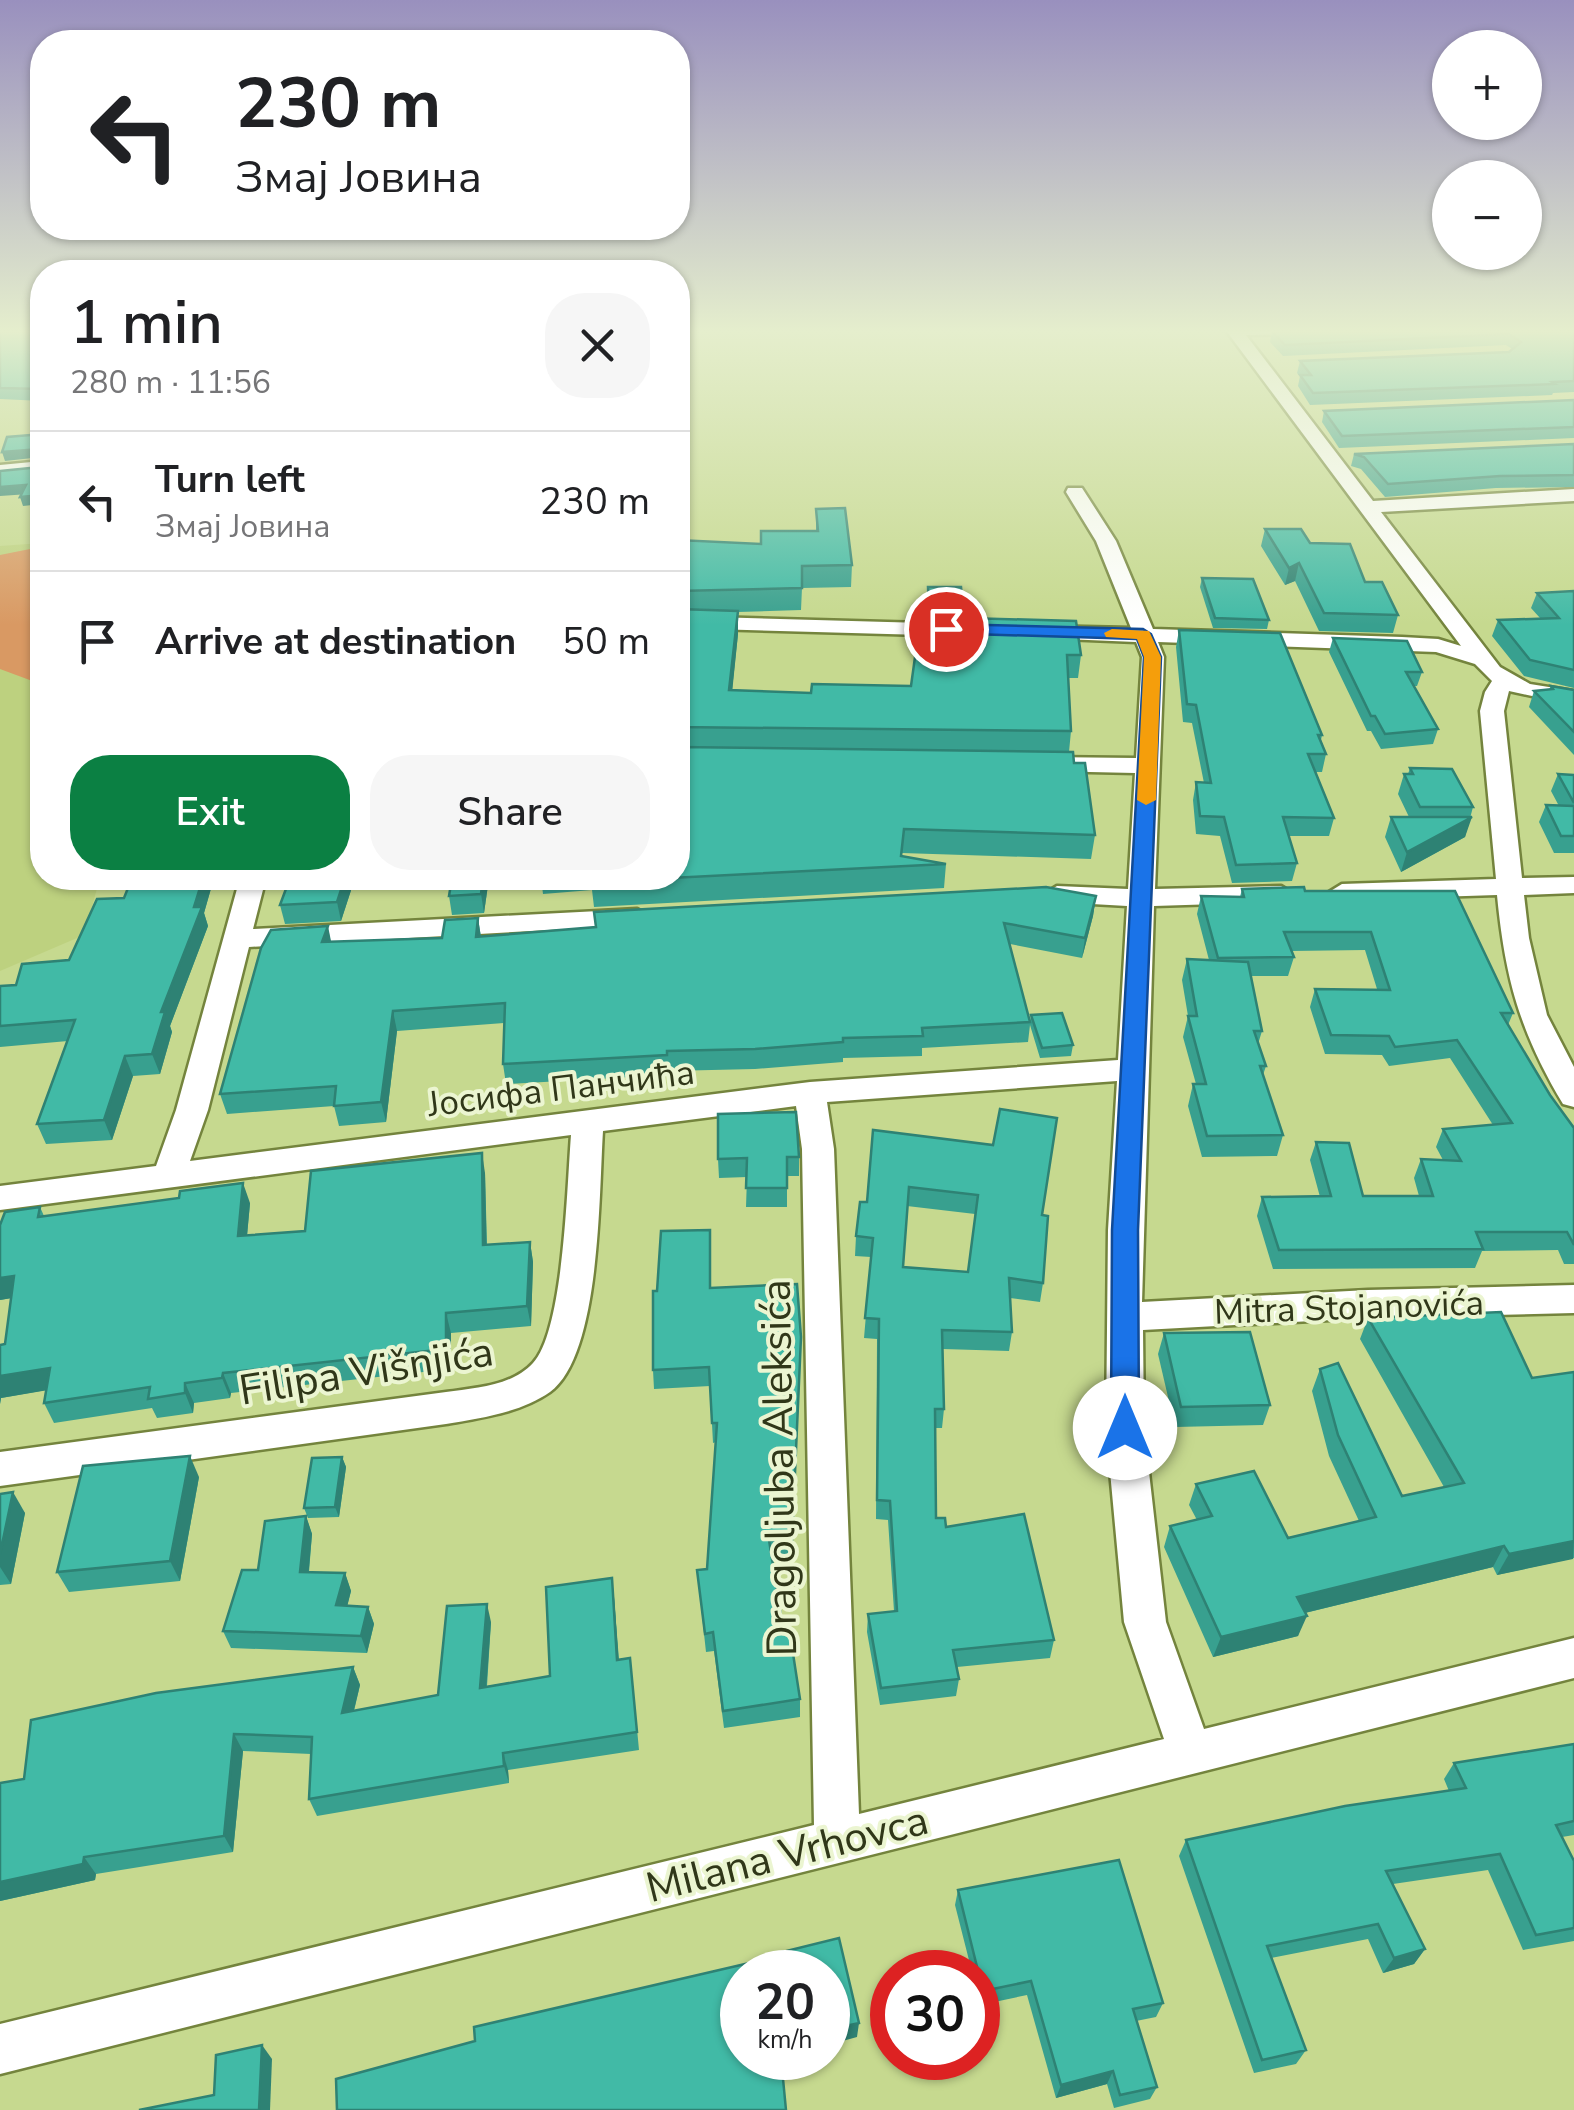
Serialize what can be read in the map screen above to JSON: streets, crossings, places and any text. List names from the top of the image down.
{
  "streets": {
    "street": [
      "Јосифа Панчића",
      "Mitra Stojanovića",
      "Filipa Višnjića",
      "Dragoljuba Aleksića",
      "Milana Vrhovca"
    ]
  },
  "crossings": [
    ["Јосифа Панчића", "Filipa Višnjića"],
    ["Јосифа Панчића", "Dragoljuba Aleksića"],
    ["Dragoljuba Aleksića", "Milana Vrhovca"]
  ],
  "page": {
    "map_buttons": ["+", "−"],
    "turn": ["230 m", "Змај Јовина"],
    "heading": ["1 min", "280 m · 11:56"],
    "list": [
      {
        "name": "Turn left",
        "note": "Змај Јовина",
        "value": "230 m"
      },
      {
        "name": "Arrive at destination",
        "value": "50 m"
      }
    ],
    "buttons": ["Exit", "Share"],
    "speed": "20 km/h",
    "limit": "30"
  }
}
